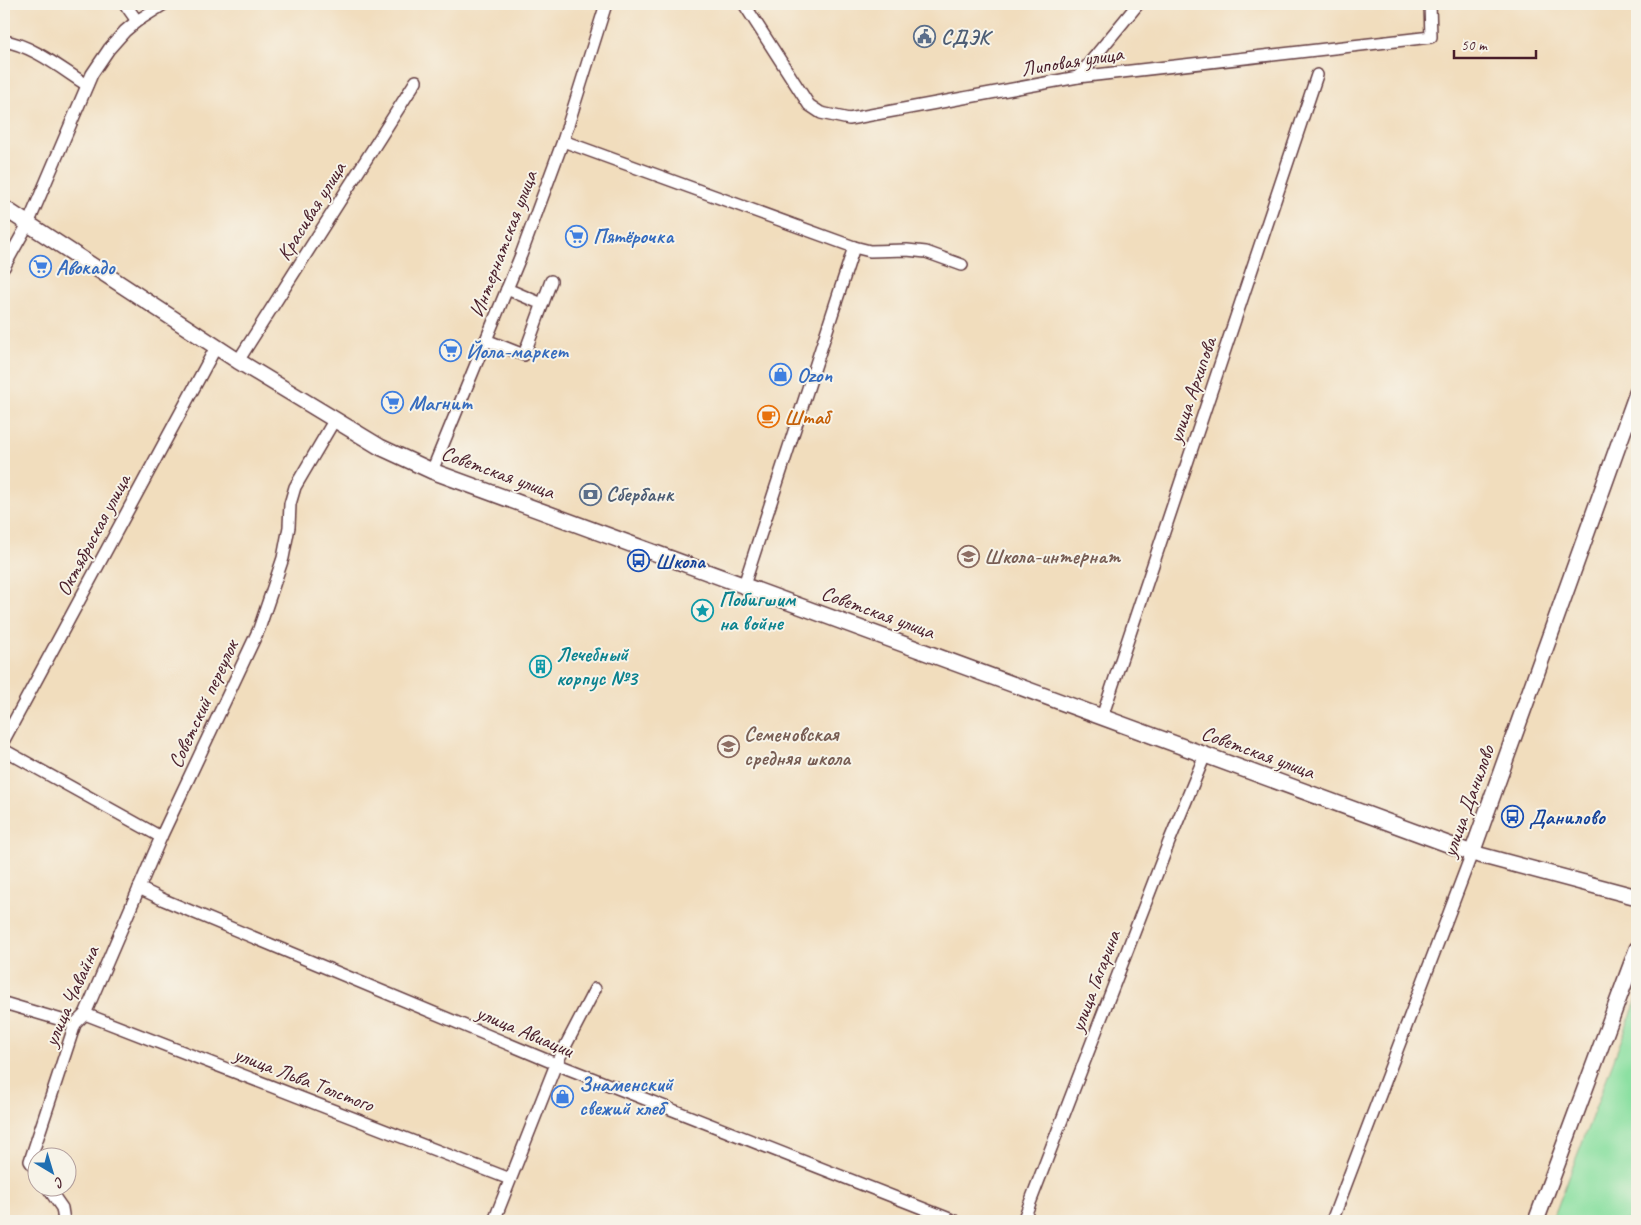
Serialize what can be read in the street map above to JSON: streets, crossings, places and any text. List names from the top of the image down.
{
  "streets": {
    "main road": ["Советская улица", "улица Данилово"],
    "street": [
      "Липовая улица",
      "Красивая улица",
      "Интернатская улица",
      "улица Архипова",
      "Октябрьская улица",
      "Советский переулок",
      "улица Гагарина",
      "улица Чавайна",
      "улица Авиации",
      "улица Льва Толстого"
    ]
  },
  "crossings": [
    ["Красивая улица", "Советская улица"],
    ["Интернатская улица", "Советская улица"],
    ["улица Архипова", "Советская улица"],
    ["Советская улица", "Октябрьская улица"],
    ["Советская улица", "Советский переулок"],
    ["Советская улица", "улица Данилово"],
    ["Советская улица", "улица Гагарина"],
    ["Советский переулок", "улица Чавайна"],
    ["улица Чавайна", "улица Авиации"],
    ["улица Чавайна", "улица Льва Толстого"]
  ],
  "places": {
    "public building": ["СДЭК"],
    "supermarket": [
      "Пятёрочка",
      "Авокадо",
      "Йола-маркет",
      "Магнит"
    ],
    "shop": ["Ozon", "Знаменский свежий хлеб"],
    "cafe": ["Штаб"],
    "bank": ["Сбербанк"],
    "school or university": ["Школа-интернат", "Семеновская средняя школа"],
    "bus stop": ["Школа", "Данилово"],
    "place": ["Побигшим на войне"],
    "building": ["Лечебный корпус №3"]
  },
  "scale_bar": "50 m",
  "north": "bottom right"
}
